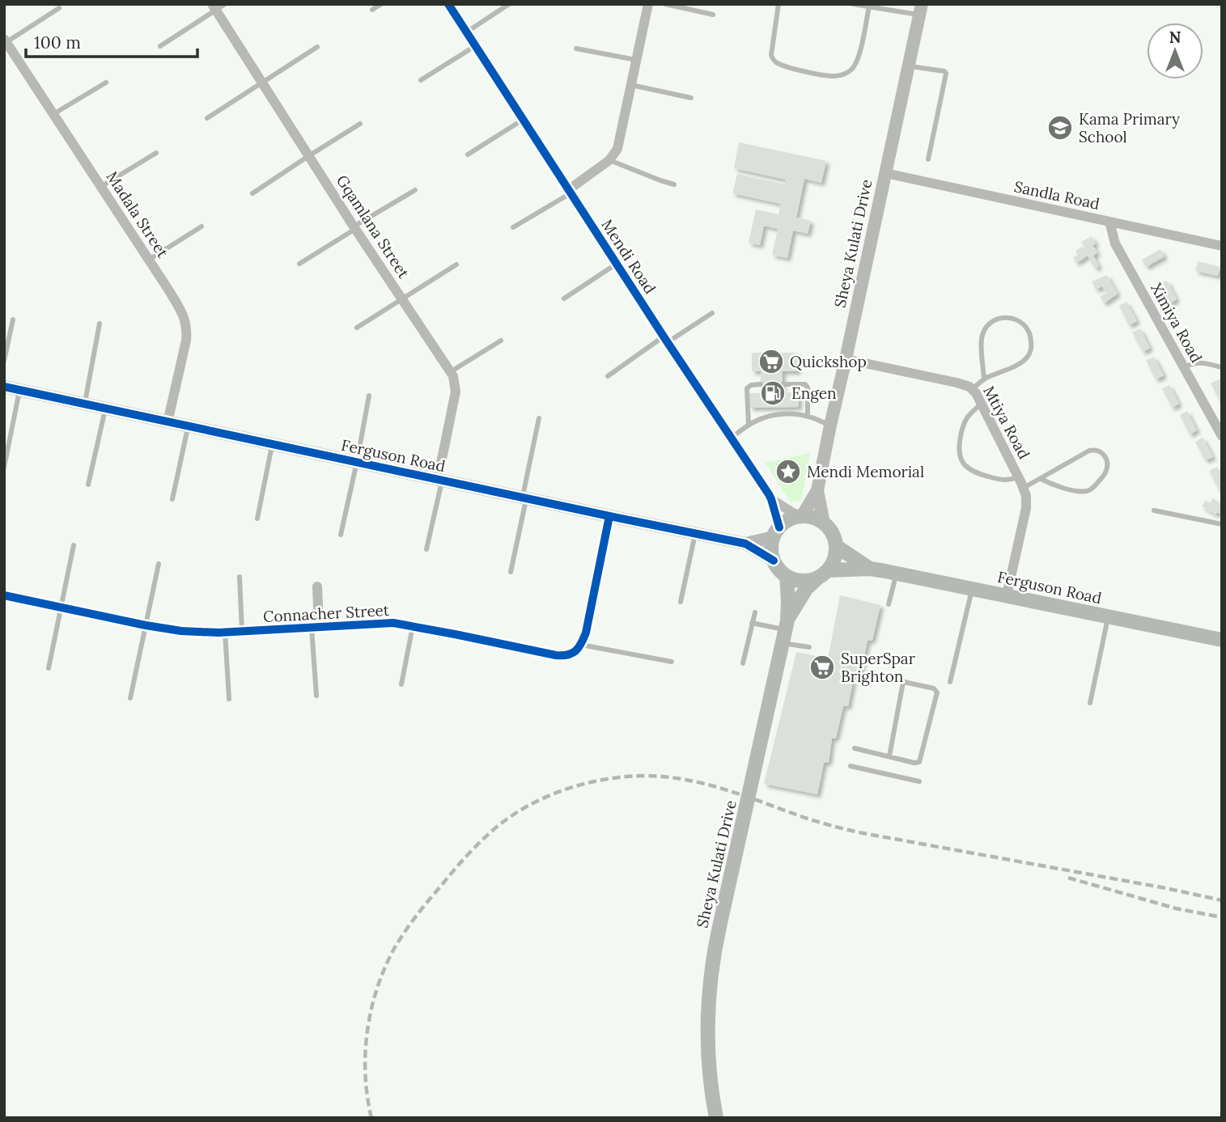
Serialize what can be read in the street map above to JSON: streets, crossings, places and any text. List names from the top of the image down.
{
  "streets": {
    "main road": ["Sheya Kulati Drive", "Ferguson Road"],
    "street": [
      "Sandla Road",
      "Madala Street",
      "Gqamlana Street",
      "Mendi Road",
      "Ximiya Road",
      "Mtiya Road",
      "Connacher Street"
    ]
  },
  "crossings": [
    ["Sandla Road", "Sheya Kulati Drive"],
    ["Sandla Road", "Ximiya Road"],
    ["Madala Street", "Ferguson Road"],
    ["Gqamlana Street", "Ferguson Road"],
    ["Sheya Kulati Drive", "Mendi Road"],
    ["Sheya Kulati Drive", "Mtiya Road"],
    ["Sheya Kulati Drive", "Ferguson Road"],
    ["Mendi Road", "Ferguson Road"],
    ["Mtiya Road", "Ferguson Road"]
  ],
  "places": {
    "school or university": ["Kama Primary School"],
    "supermarket": ["Quickshop", "SuperSpar Brighton"],
    "fuel station": ["Engen"],
    "place": ["Mendi Memorial"]
  },
  "scale_bar": "100 m",
  "north": "top"
}
